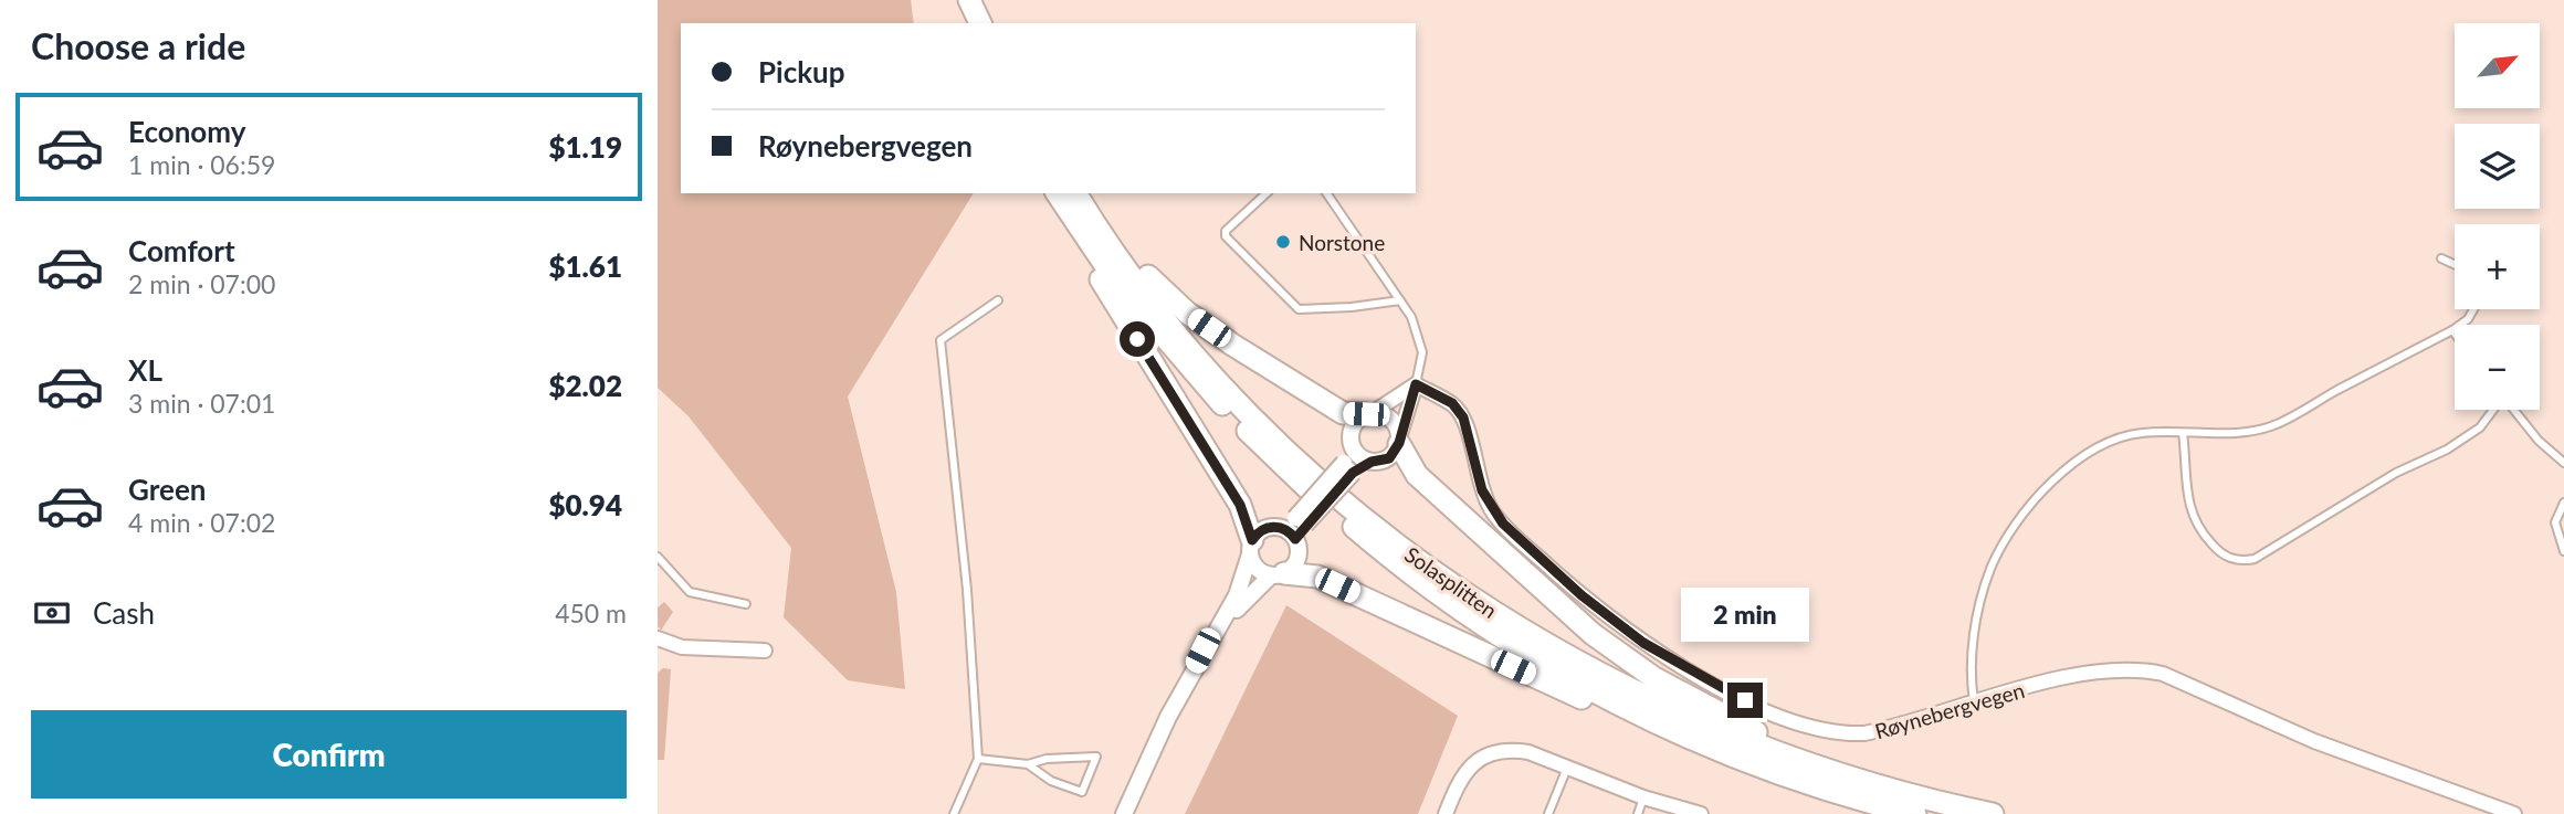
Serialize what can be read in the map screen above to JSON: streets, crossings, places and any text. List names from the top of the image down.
{
  "streets": {
    "highway": ["Solasplitten"],
    "street": ["Røynebergvegen"]
  },
  "places": ["Norstone"],
  "north": "top right",
  "page": {
    "heading": "Choose a ride",
    "map_buttons": ["+", "−"],
    "banner": ["Pickup", "Røynebergvegen"],
    "list": [
      {
        "name": "Economy",
        "note": "1 min · 06:59",
        "value": "$1.19"
      },
      {
        "name": "Comfort",
        "note": "2 min · 07:00",
        "value": "$1.61"
      },
      {
        "name": "XL",
        "note": "3 min · 07:01",
        "value": "$2.02"
      },
      {
        "name": "Green",
        "note": "4 min · 07:02",
        "value": "$0.94"
      }
    ],
    "pay": ["Cash", "450 m"],
    "bubble": "2 min",
    "buttons": "Confirm"
  }
}
